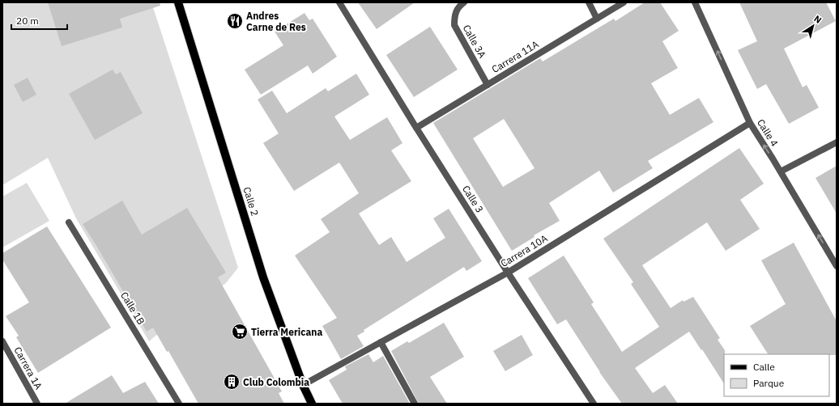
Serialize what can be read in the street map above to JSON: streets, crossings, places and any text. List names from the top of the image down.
{
  "streets": {
    "main road": ["Calle 2"],
    "street": [
      "Calle 3A",
      "Carrera 11A",
      "Calle 4",
      "Calle 3",
      "Carrera 10A",
      "Calle 1B",
      "Carrera 1A"
    ]
  },
  "crossings": [
    ["Calle 3A", "Carrera 11A"],
    ["Carrera 11A", "Calle 3"],
    ["Calle 4", "Carrera 10A"],
    ["Calle 3", "Carrera 10A"],
    ["Calle 2", "Carrera 10A"]
  ],
  "one_way": ["Calle 4"],
  "places": {
    "restaurant": ["Andres Carne de Res"],
    "supermarket": ["Tierra Mericana"],
    "building": ["Club Colombia"]
  },
  "legend": ["Calle", "Parque"],
  "scale_bar": "20 m",
  "north": "top right"
}
